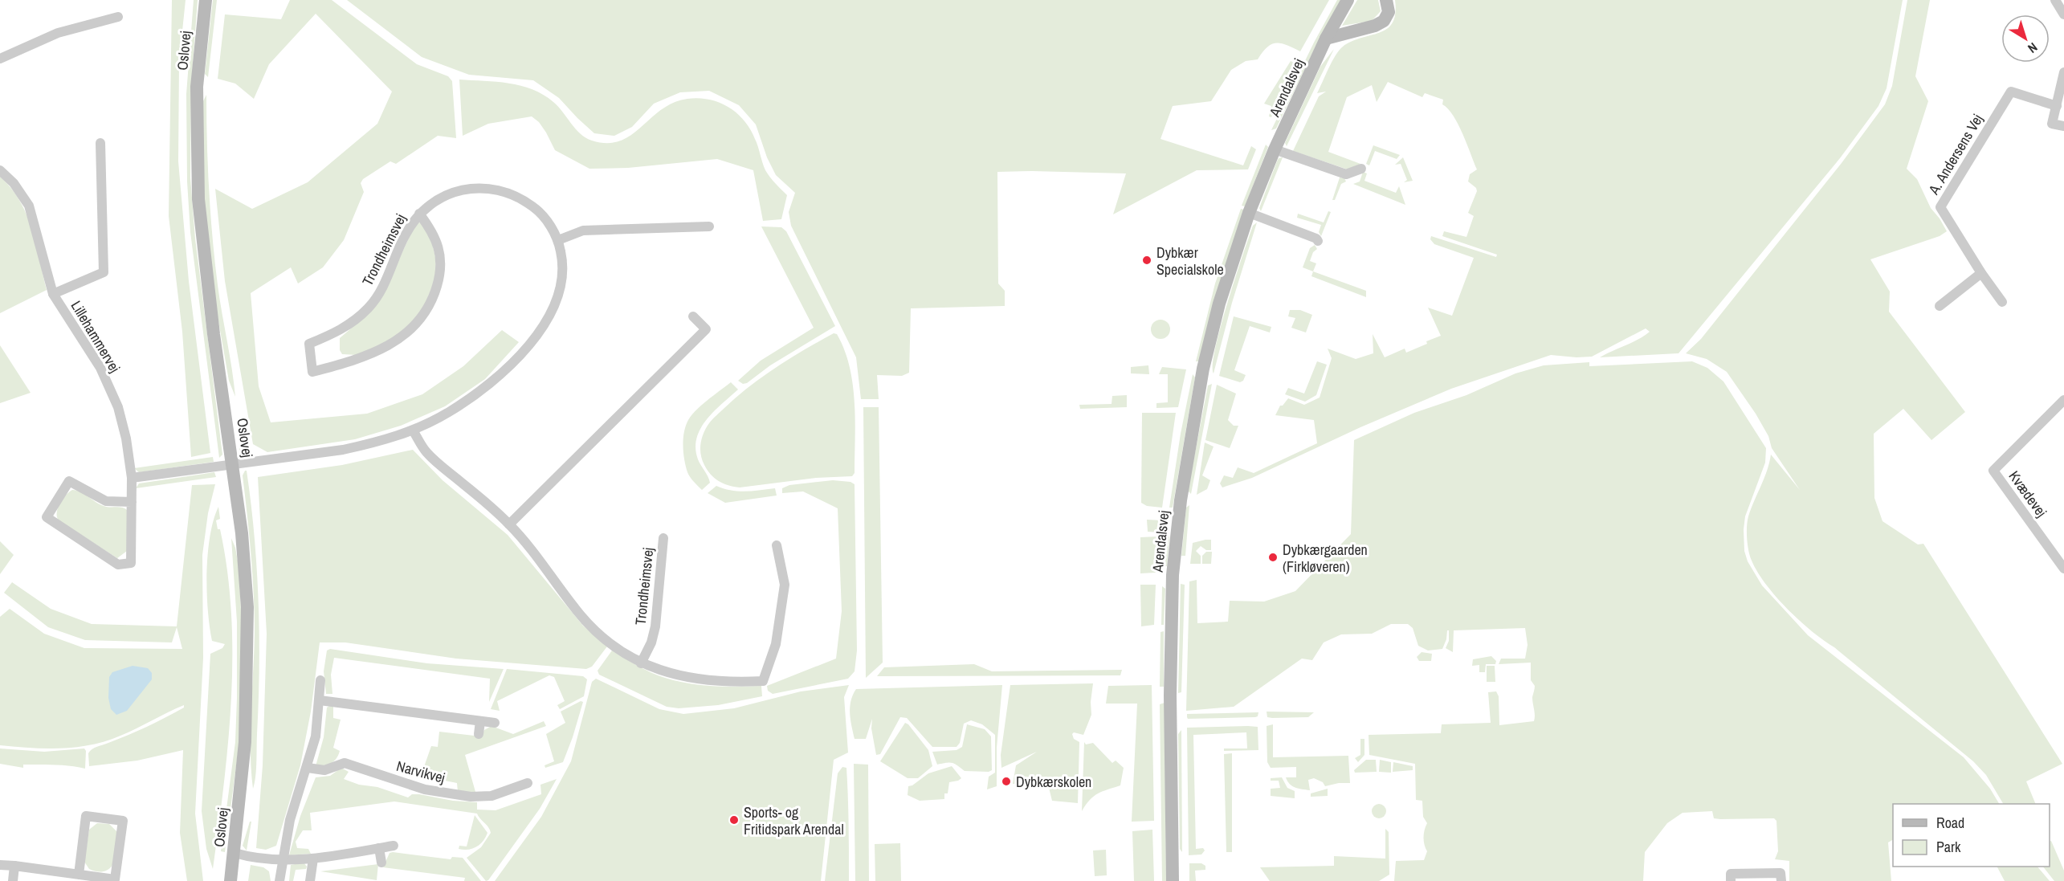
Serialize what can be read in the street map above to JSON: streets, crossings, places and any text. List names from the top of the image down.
{
  "streets": {
    "street": [
      "Oslovej",
      "Arendalsvej",
      "A. Andersens Vej",
      "Trondheimsvej",
      "Lillehammervej",
      "Kvædevej",
      "Narvikvej"
    ]
  },
  "crossings": [
    ["Oslovej", "Trondheimsvej"]
  ],
  "places": [
    "Dybkær Specialskole",
    "Dybkærgaarden (Firkløveren)",
    "Dybkærskolen",
    "Sports- og Fritidspark Arendal"
  ],
  "legend": ["Road", "Park"],
  "north": "bottom right"
}
